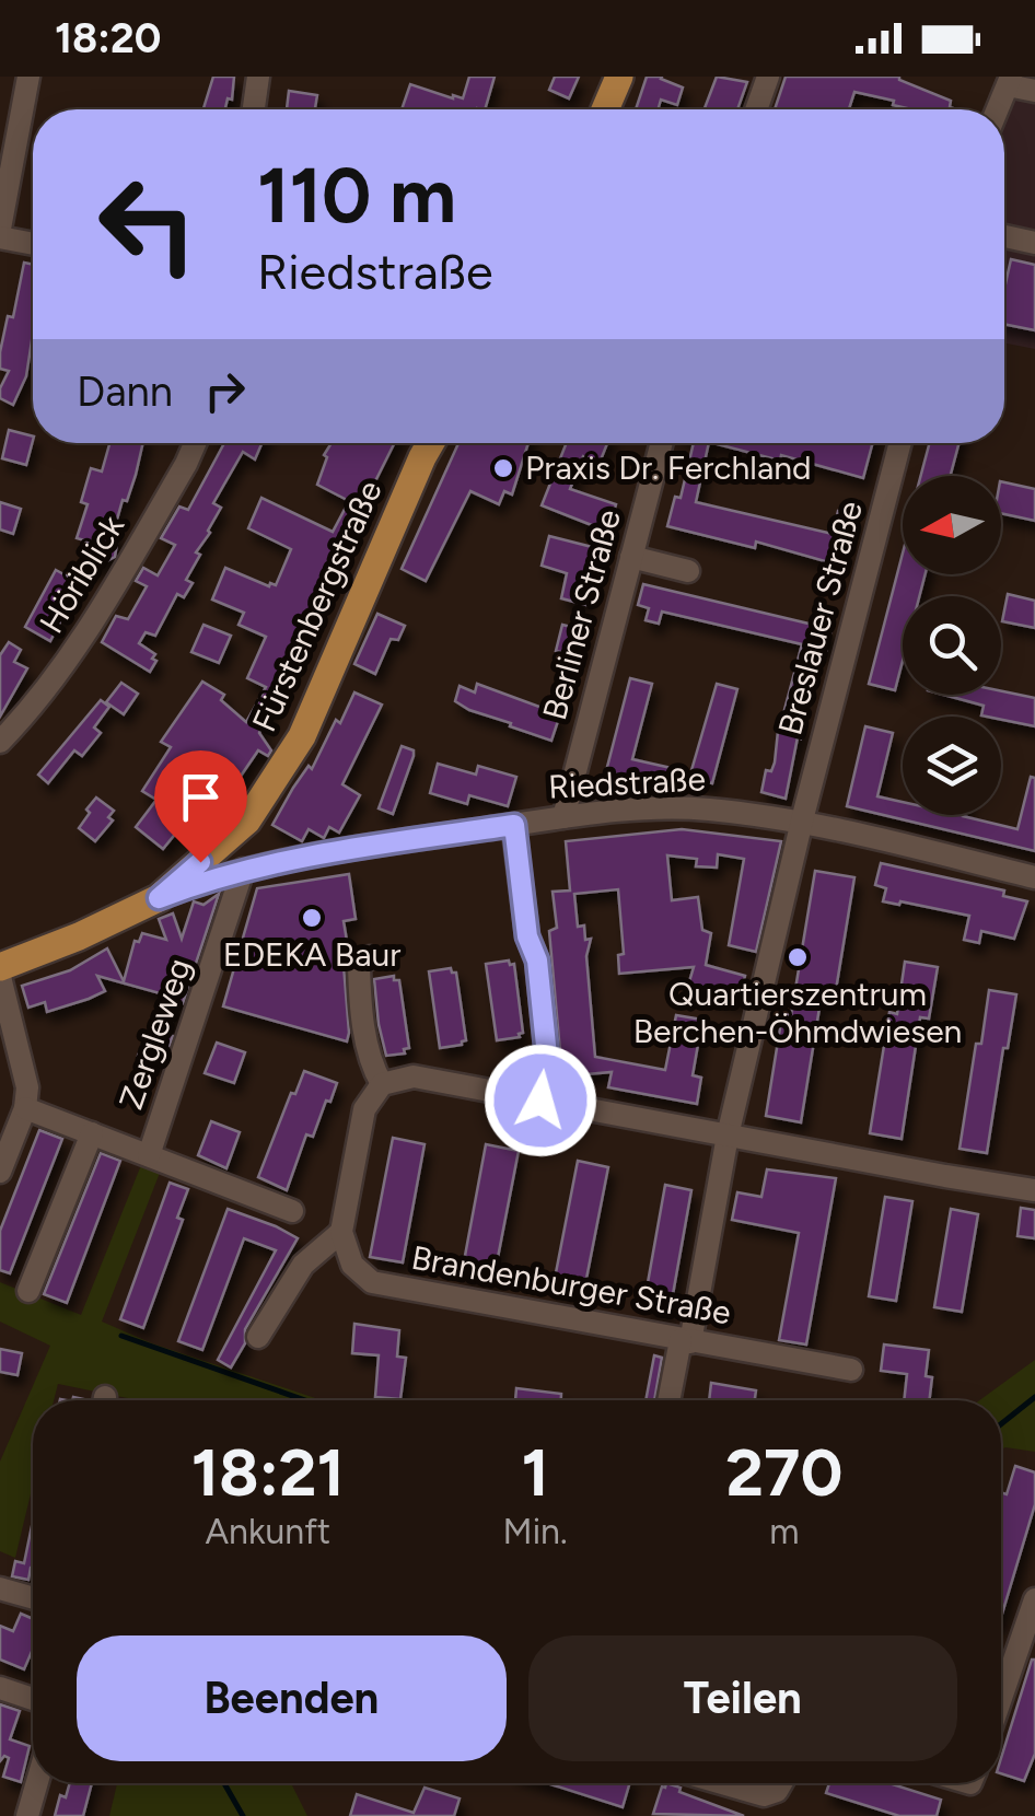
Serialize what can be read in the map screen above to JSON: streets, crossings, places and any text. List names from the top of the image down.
{
  "streets": {
    "main road": ["Fürstenbergstraße"],
    "street": [
      "Höriblick",
      "Berliner Straße",
      "Breslauer Straße",
      "Riedstraße",
      "Zergleweg",
      "Brandenburger Straße"
    ]
  },
  "crossings": [
    ["Fürstenbergstraße", "Riedstraße"],
    ["Berliner Straße", "Riedstraße"],
    ["Breslauer Straße", "Riedstraße"],
    ["Breslauer Straße", "Brandenburger Straße"],
    ["Riedstraße", "Zergleweg"]
  ],
  "places": ["Praxis Dr. Ferchland", "EDEKA Baur", "Quartierszentrum Berchen-Öhmdwiesen"],
  "north": "left",
  "page": {
    "status": "18:20",
    "turn": ["110 m", "Riedstraße"],
    "then": "Dann",
    "eta": [
      "18:21",
      "Ankunft",
      "1",
      "Min.",
      "270",
      "m"
    ],
    "buttons": ["Beenden", "Teilen"]
  }
}
